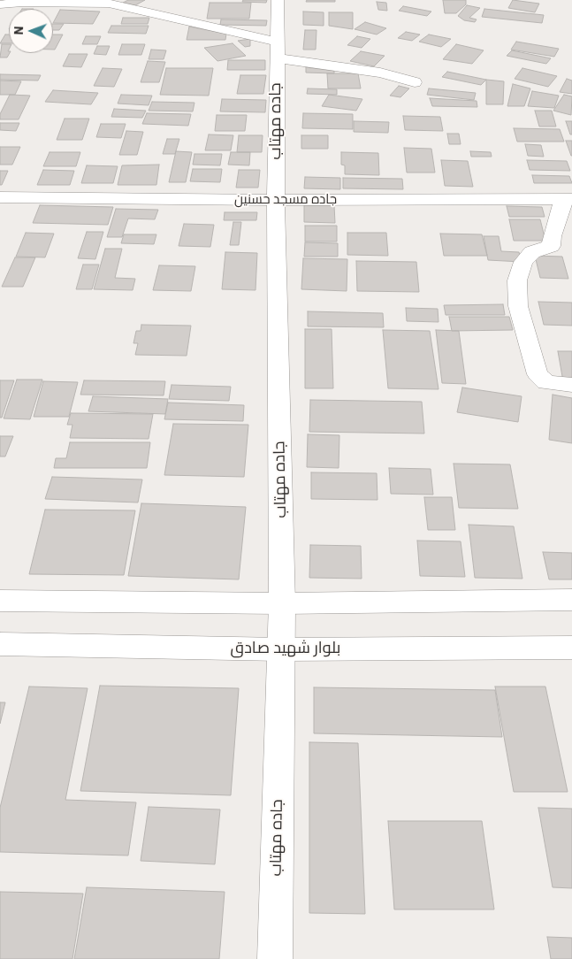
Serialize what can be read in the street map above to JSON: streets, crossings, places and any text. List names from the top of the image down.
{
  "streets": {
    "street": ["جاده مهتاب", "جاده مسجد حسنین", "بلوار شهید صادق"]
  },
  "crossings": [
    ["جاده مهتاب", "جاده مسجد حسنین"],
    ["جاده مهتاب", "بلوار شهید صادق"]
  ],
  "north": "left"
}
